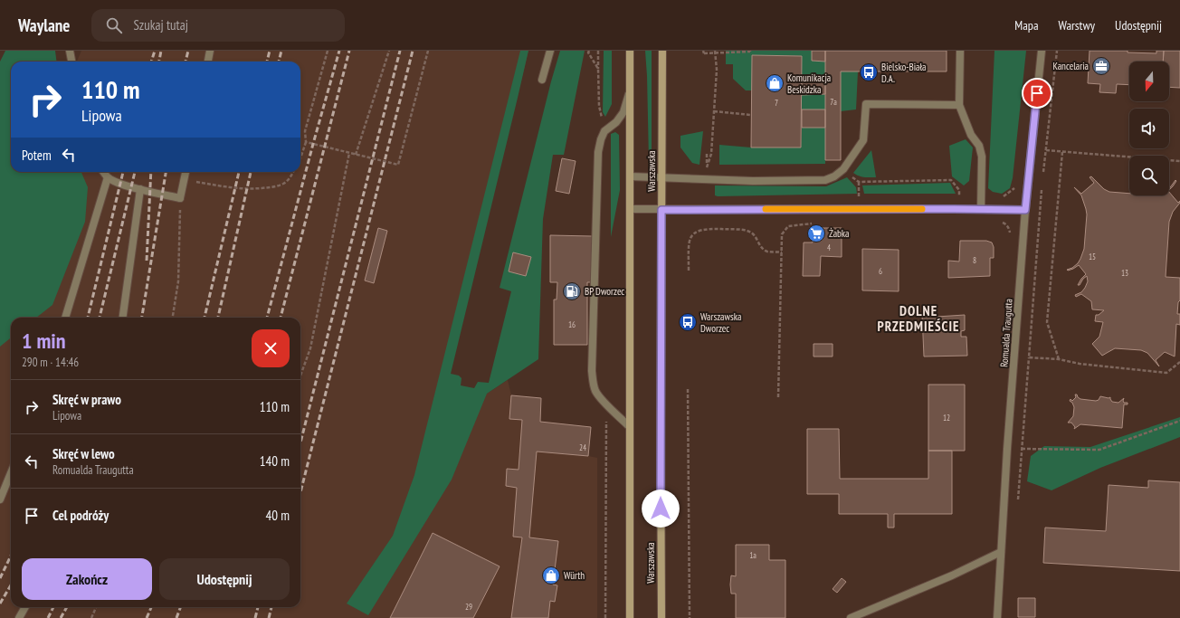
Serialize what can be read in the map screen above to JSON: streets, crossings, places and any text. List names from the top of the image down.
{
  "streets": {
    "main road": ["Warszawska"],
    "street": ["Romualda Traugutta"]
  },
  "districts": ["DOLNE PRZEDMIEŚCIE"],
  "places": {
    "office": ["Kancelaria"],
    "bus stop": ["Bielsko-Biała D.A.", "Warszawska Dworzec"],
    "shop": ["Komunikacja Beskidzka", "Würth"],
    "supermarket": ["Żabka"],
    "fuel station": ["BP Dworzec"]
  },
  "house_numbers": [
    "7a",
    "7",
    "4",
    "15",
    "8",
    "6",
    "13",
    "16",
    "12",
    "24",
    "1a",
    "29"
  ],
  "north": "bottom",
  "page": {
    "header": "Waylane",
    "search": "Szukaj tutaj",
    "nav": ["Mapa", "Warstwy", "Udostępnij"],
    "turn": ["110 m", "Lipowa"],
    "then": "Potem",
    "heading": ["1 min", "290 m · 14:46"],
    "list": [
      {
        "name": "Skręć w prawo",
        "note": "Lipowa",
        "value": "110 m"
      },
      {
        "name": "Skręć w lewo",
        "note": "Romualda Traugutta",
        "value": "140 m"
      },
      {
        "name": "Cel podróży",
        "value": "40 m"
      }
    ],
    "buttons": ["Zakończ", "Udostępnij"]
  }
}
